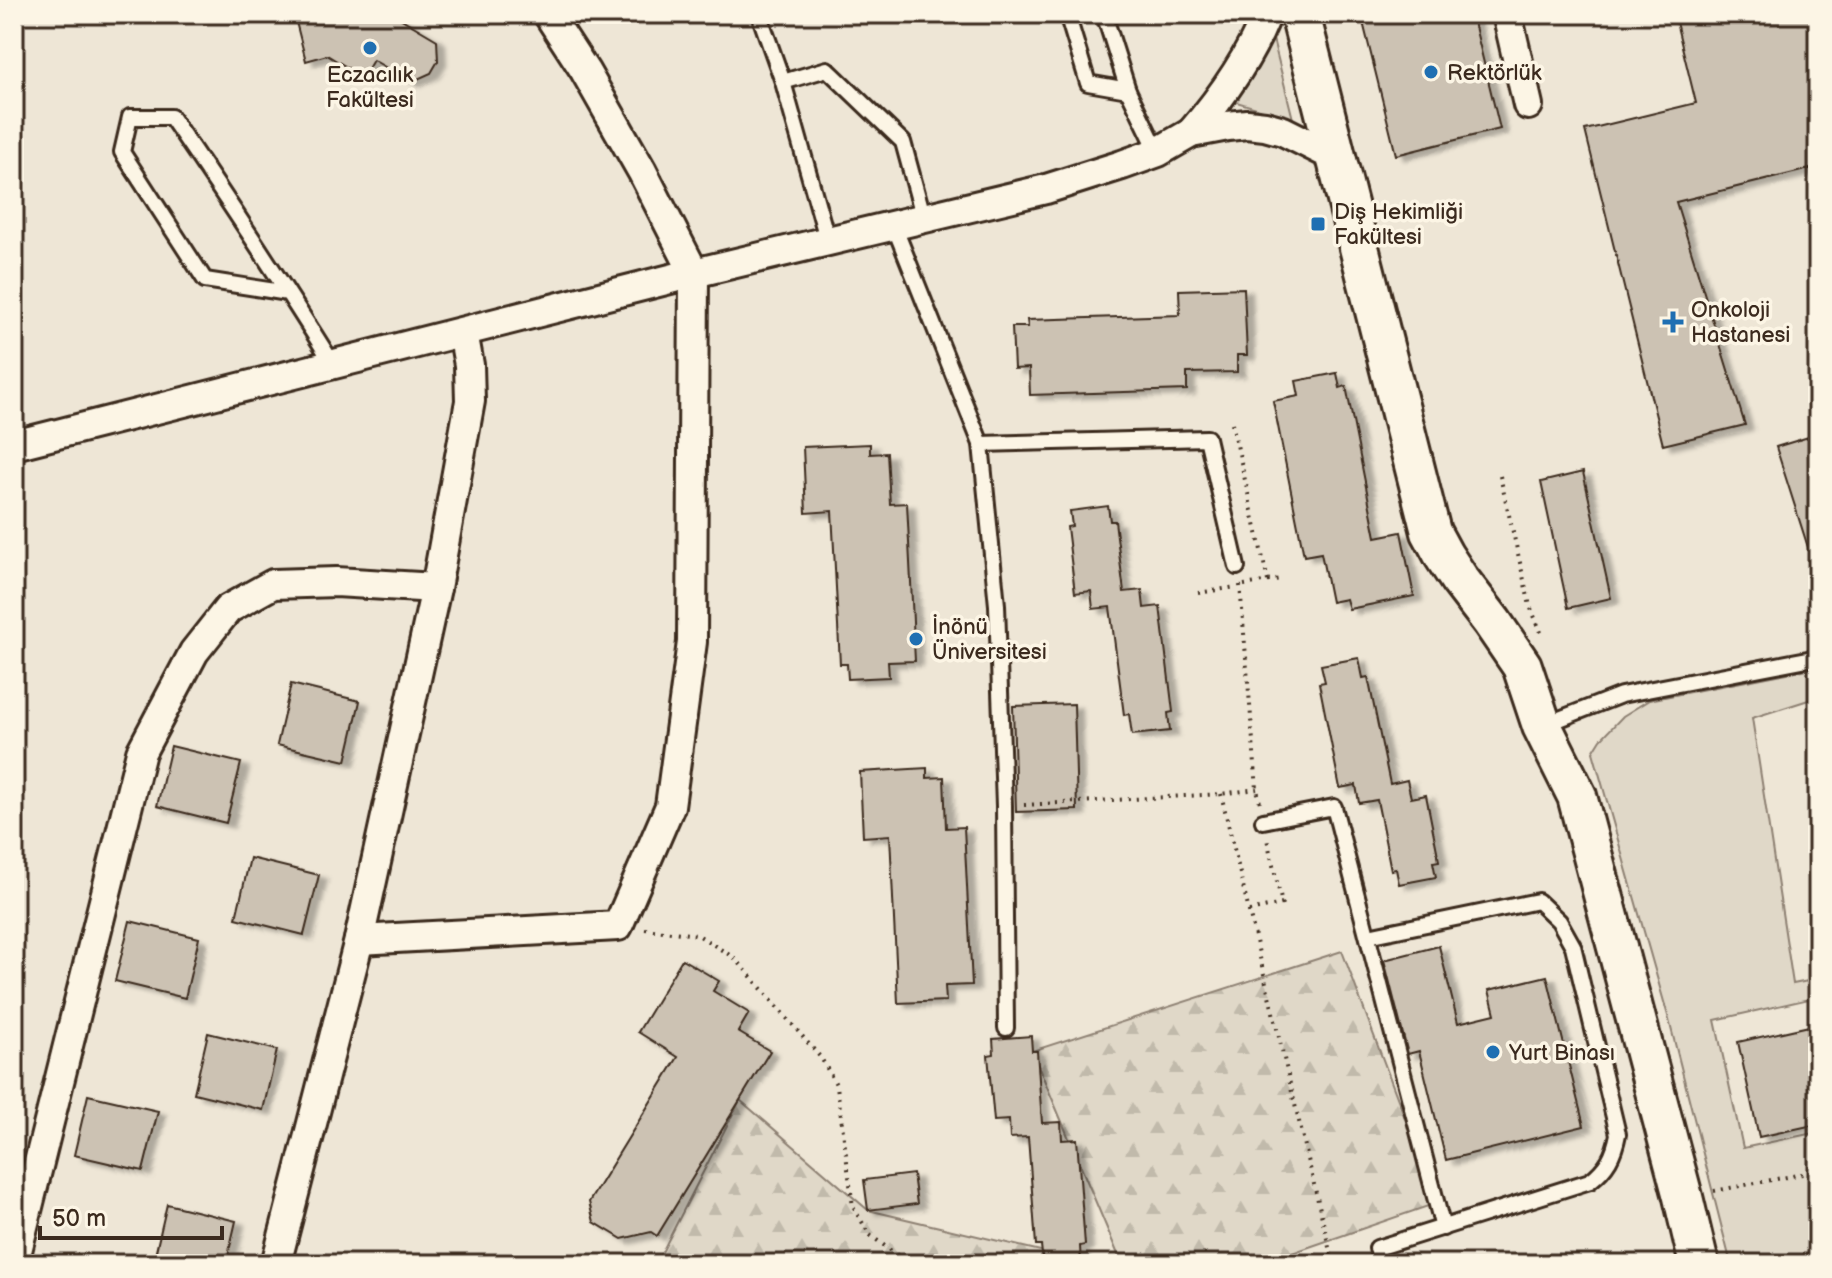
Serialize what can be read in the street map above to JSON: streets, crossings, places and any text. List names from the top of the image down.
{
  "places": {
    "other": [
      "Eczacılık Fakültesi",
      "Rektörlük",
      "İnönü Üniversitesi",
      "Yurt Binası"
    ],
    "transit": ["Diş Hekimliği Fakültesi"],
    "health": ["Onkoloji Hastanesi"]
  },
  "scale_bar": "50 m"
}
